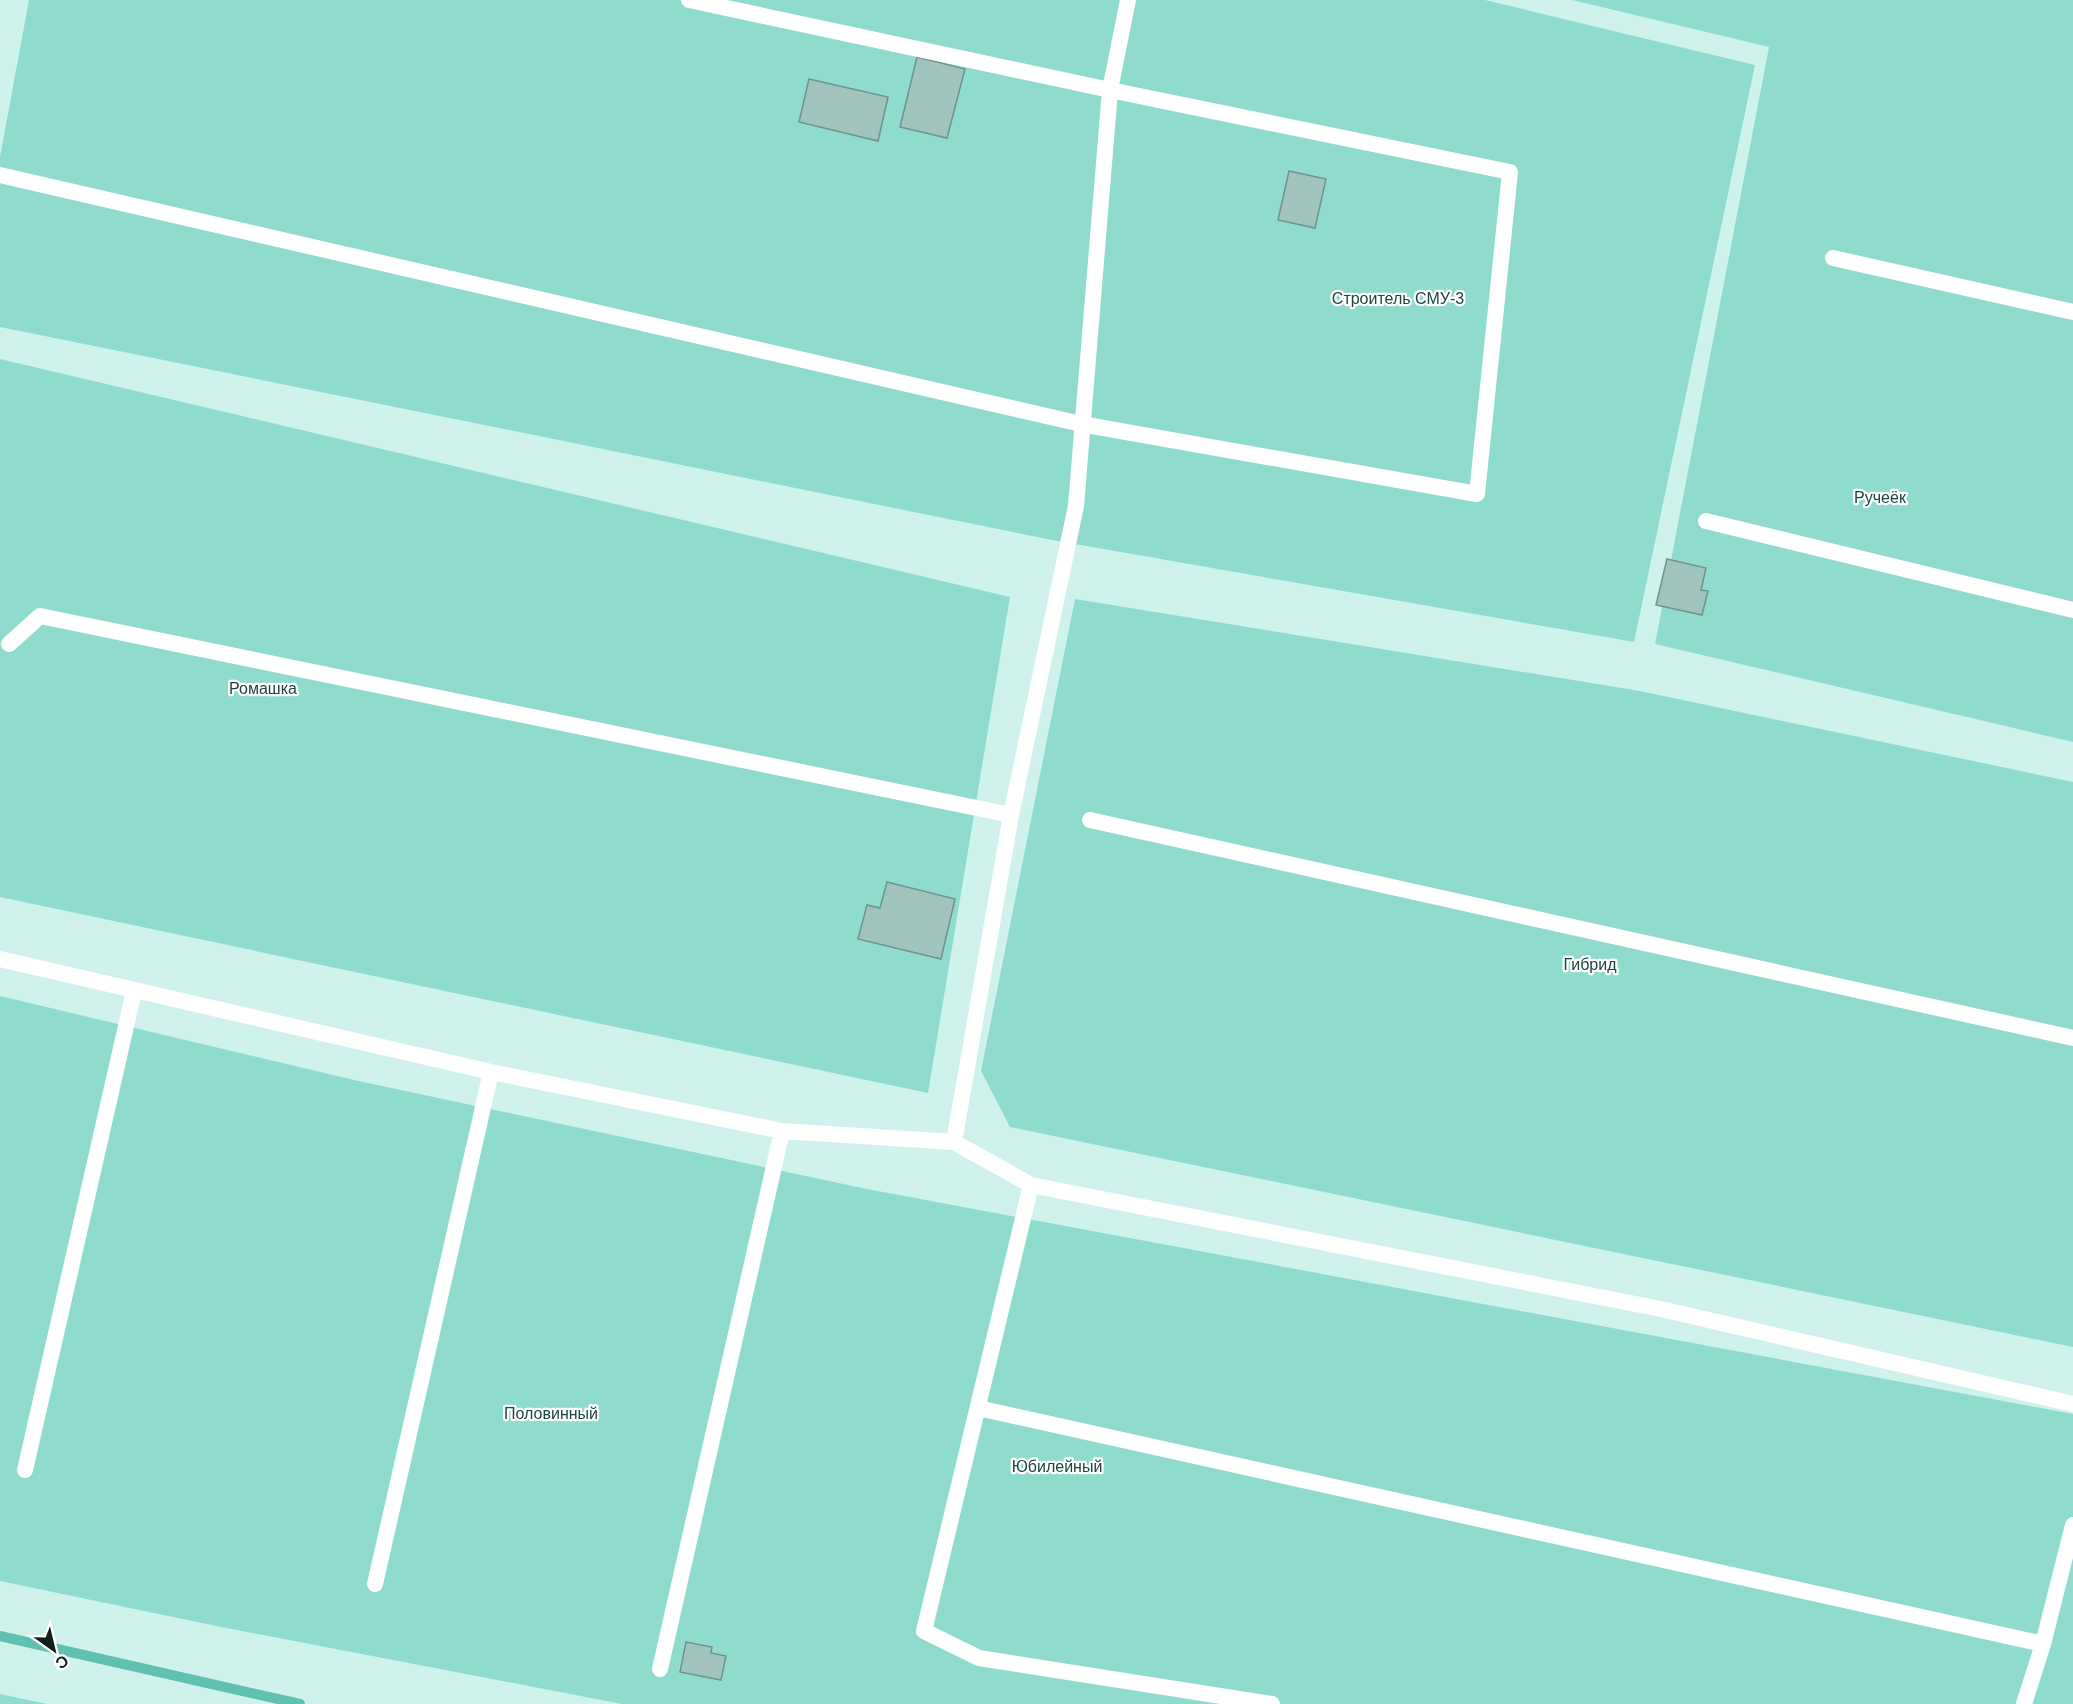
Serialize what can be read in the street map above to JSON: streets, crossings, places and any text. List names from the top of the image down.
{
  "parks": [
    "Строитель СМУ-3",
    "Ручеёк",
    "Ромашка",
    "Гибрид",
    "Половинный",
    "Юбилейный"
  ],
  "north": "bottom right"
}
